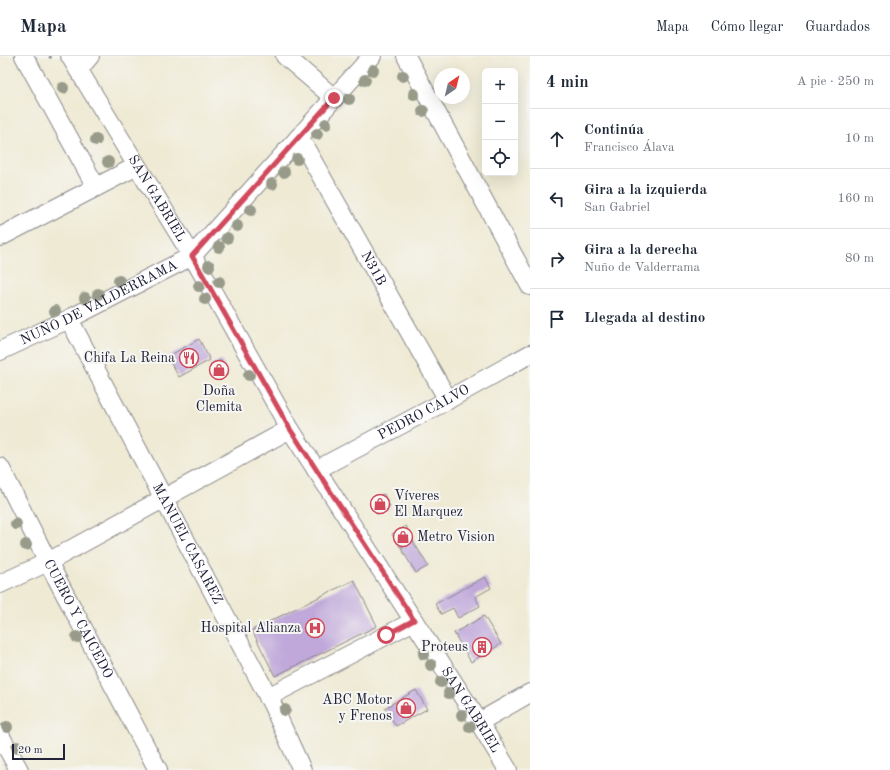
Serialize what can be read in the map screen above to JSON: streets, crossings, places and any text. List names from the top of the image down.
{
  "streets": {
    "street": [
      "SAN GABRIEL",
      "N31B",
      "NUÑO DE VALDERRAMA",
      "PEDRO CALVO",
      "MANUEL CASAREZ",
      "CUERO Y CAICEDO"
    ]
  },
  "crossings": [
    ["SAN GABRIEL", "NUÑO DE VALDERRAMA"],
    ["SAN GABRIEL", "PEDRO CALVO"],
    ["N31B", "NUÑO DE VALDERRAMA"],
    ["N31B", "PEDRO CALVO"],
    ["NUÑO DE VALDERRAMA", "MANUEL CASAREZ"]
  ],
  "places": {
    "restaurant": ["Chifa La Reina"],
    "shop": [
      "Doña Clemita",
      "Víveres El Marquez",
      "Metro Vision",
      "ABC Motor y Frenos"
    ],
    "hospital": ["Hospital Alianza"],
    "building": ["Proteus"]
  },
  "scale_bar": "20 m",
  "north": "top right",
  "page": {
    "header": "Mapa",
    "nav": ["Mapa", "Cómo llegar", "Guardados"],
    "heading": ["4 min", "A pie · 250 m"],
    "map_buttons": ["+", "−"],
    "list": [
      ["Continúa", "Francisco Álava", "10 m"],
      ["Gira a la izquierda", "San Gabriel", "160 m"],
      ["Gira a la derecha", "Nuño de Valderrama", "80 m"],
      "Llegada al destino"
    ],
    "scale": "20 m"
  }
}
